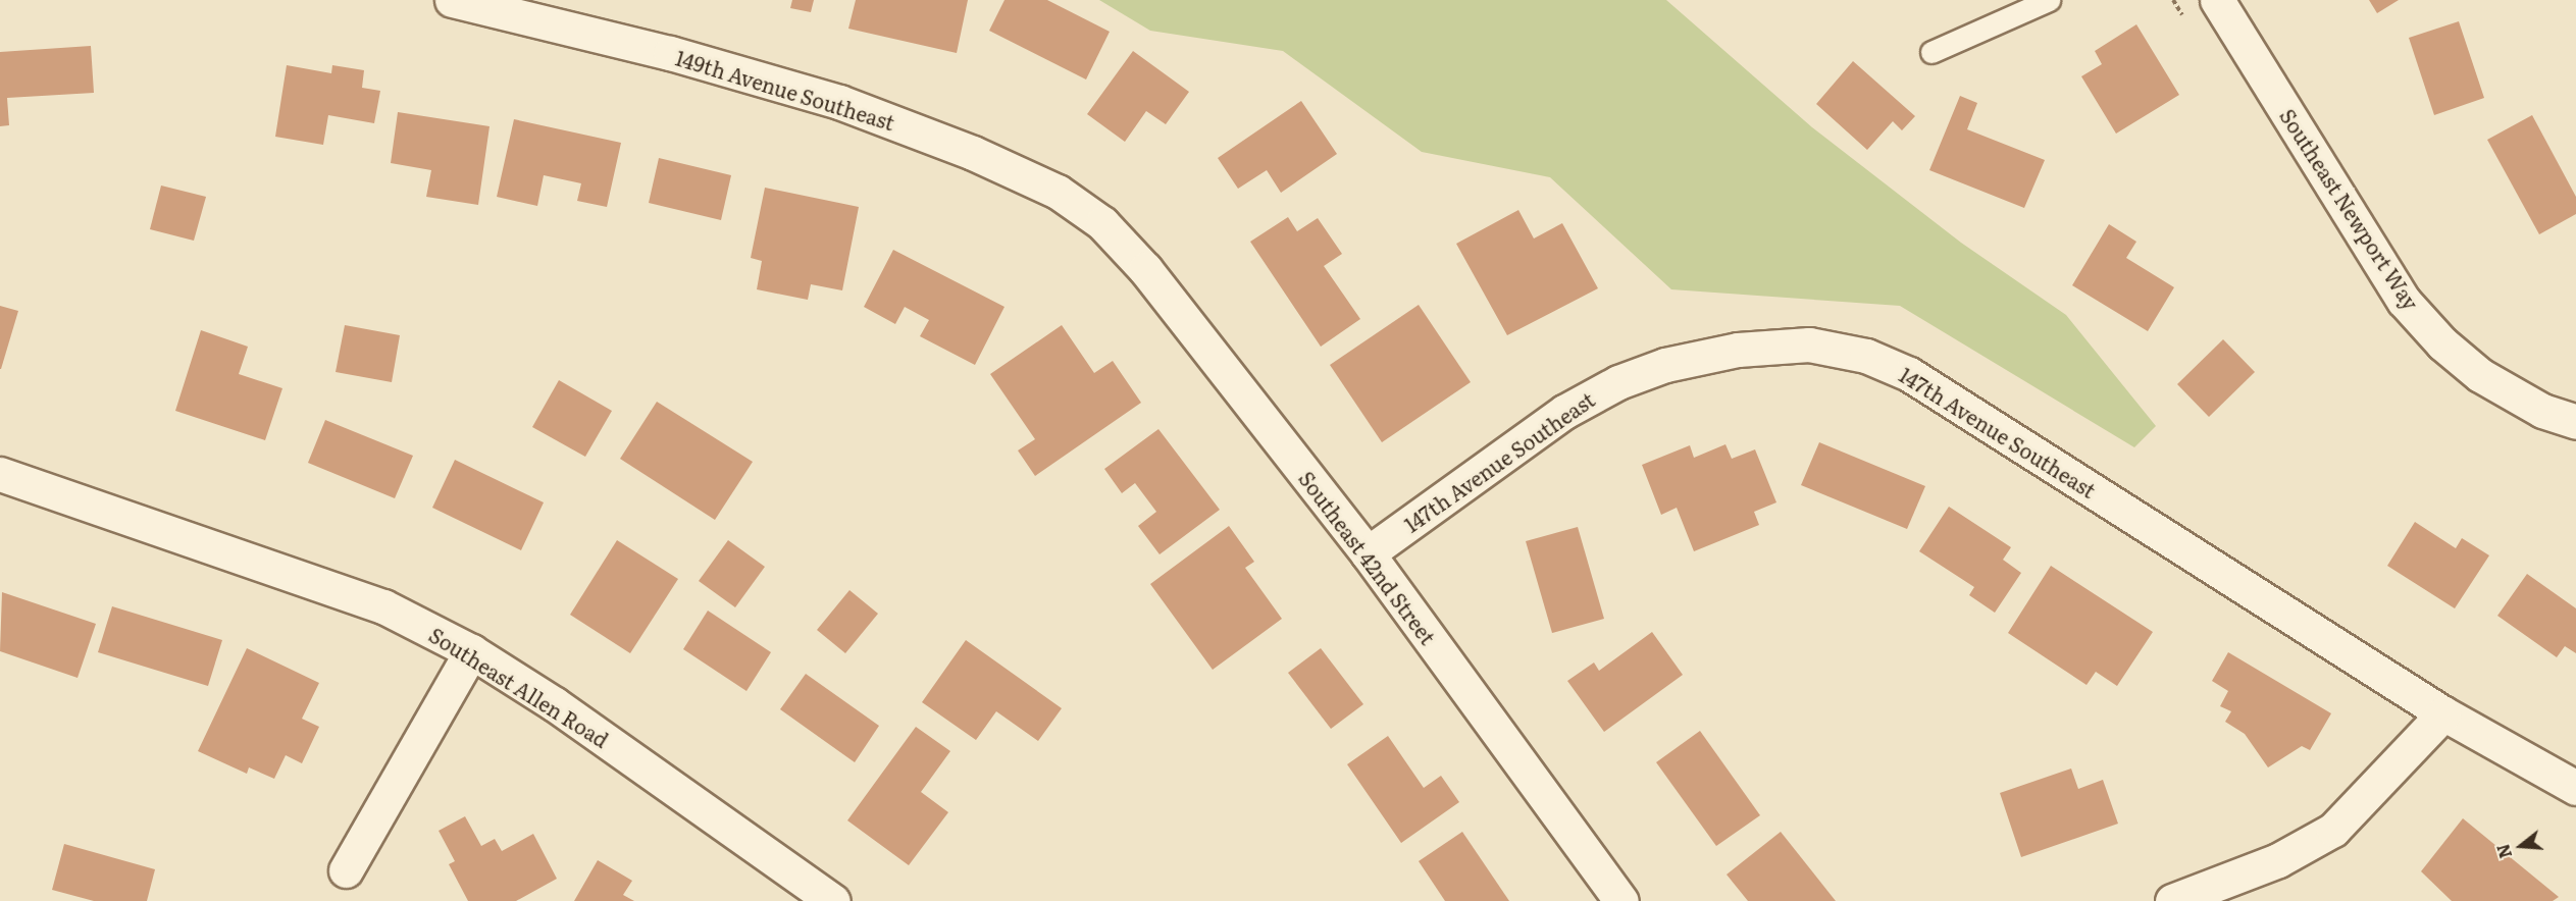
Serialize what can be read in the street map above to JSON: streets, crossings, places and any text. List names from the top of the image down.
{
  "streets": {
    "street": [
      "149th Avenue Southeast",
      "Southeast Newport Way",
      "147th Avenue Southeast",
      "Southeast 42nd Street",
      "Southeast Allen Road"
    ]
  },
  "crossings": [
    ["149th Avenue Southeast", "Southeast 42nd Street"],
    ["147th Avenue Southeast", "Southeast 42nd Street"]
  ],
  "north": "left"
}
